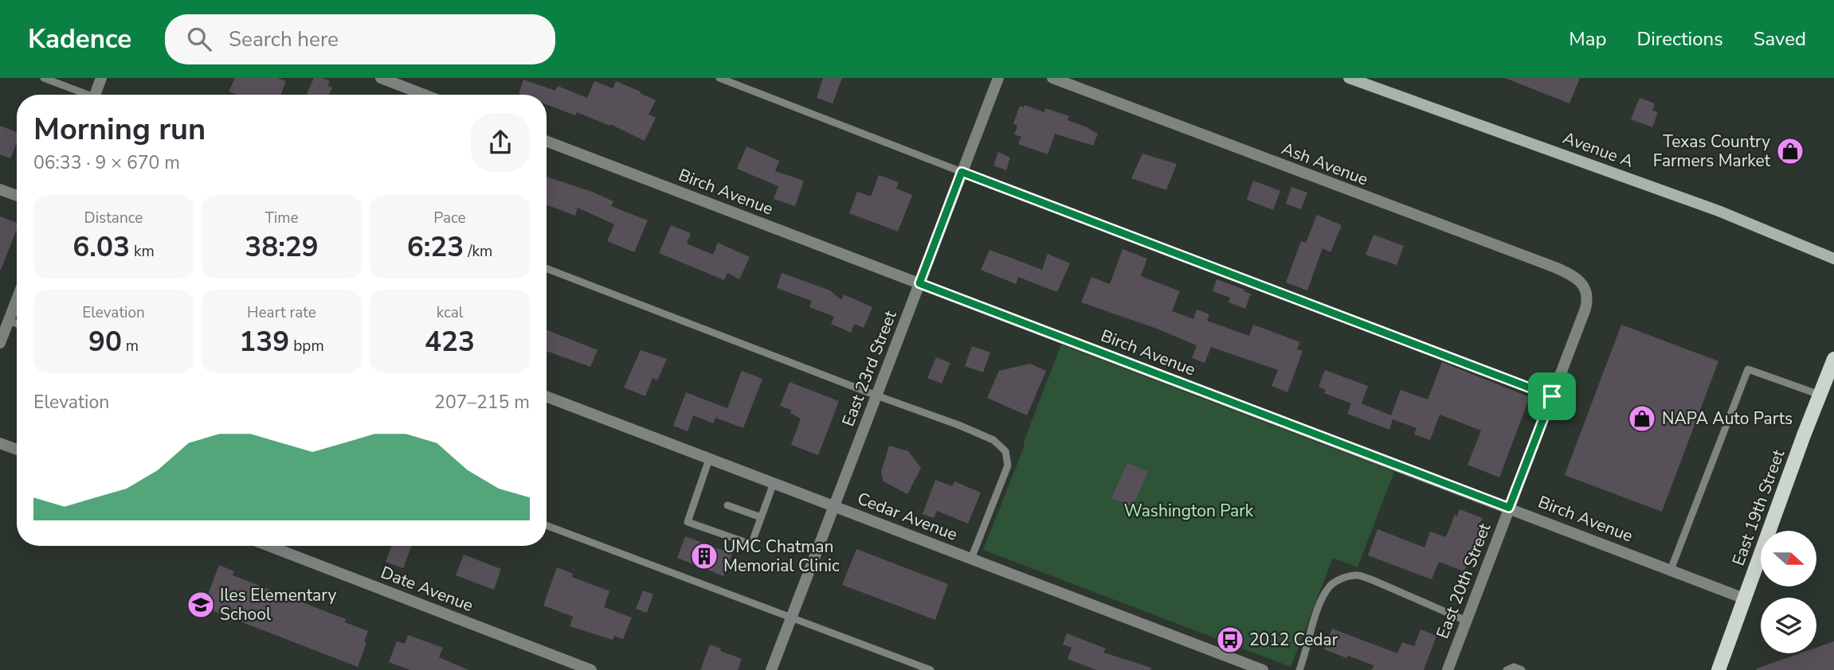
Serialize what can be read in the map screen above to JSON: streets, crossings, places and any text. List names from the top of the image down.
{
  "streets": {
    "main road": ["Avenue A", "East 19th Street"],
    "street": [
      "Ash Avenue",
      "Birch Avenue",
      "East 23rd Street",
      "Cedar Avenue",
      "East 20th Street",
      "Date Avenue"
    ]
  },
  "crossings": [
    ["Ash Avenue", "East 20th Street"],
    ["Birch Avenue", "East 23rd Street"],
    ["Birch Avenue", "East 19th Street"],
    ["Birch Avenue", "East 20th Street"],
    ["East 23rd Street", "Cedar Avenue"]
  ],
  "parks": ["Washington Park"],
  "places": {
    "shop": ["Texas Country Farmers Market", "NAPA Auto Parts"],
    "building": ["UMC Chatman Memorial Clinic"],
    "school or university": ["Iles Elementary School"],
    "bus stop": ["2012 Cedar"]
  },
  "north": "right",
  "page": {
    "header": "Kadence",
    "search": "Search here",
    "nav": ["Map", "Directions", "Saved"],
    "heading": ["Morning run", "06:33 · 9 × 670 m"],
    "stats": [
      ["Distance", "6.03 km"],
      ["Time", "38:29"],
      ["Pace", "6:23 /km"],
      ["Elevation", "90 m"],
      ["Heart rate", "139 bpm"],
      ["kcal", "423"]
    ],
    "chart": ["Elevation", "207–215 m"]
  }
}
